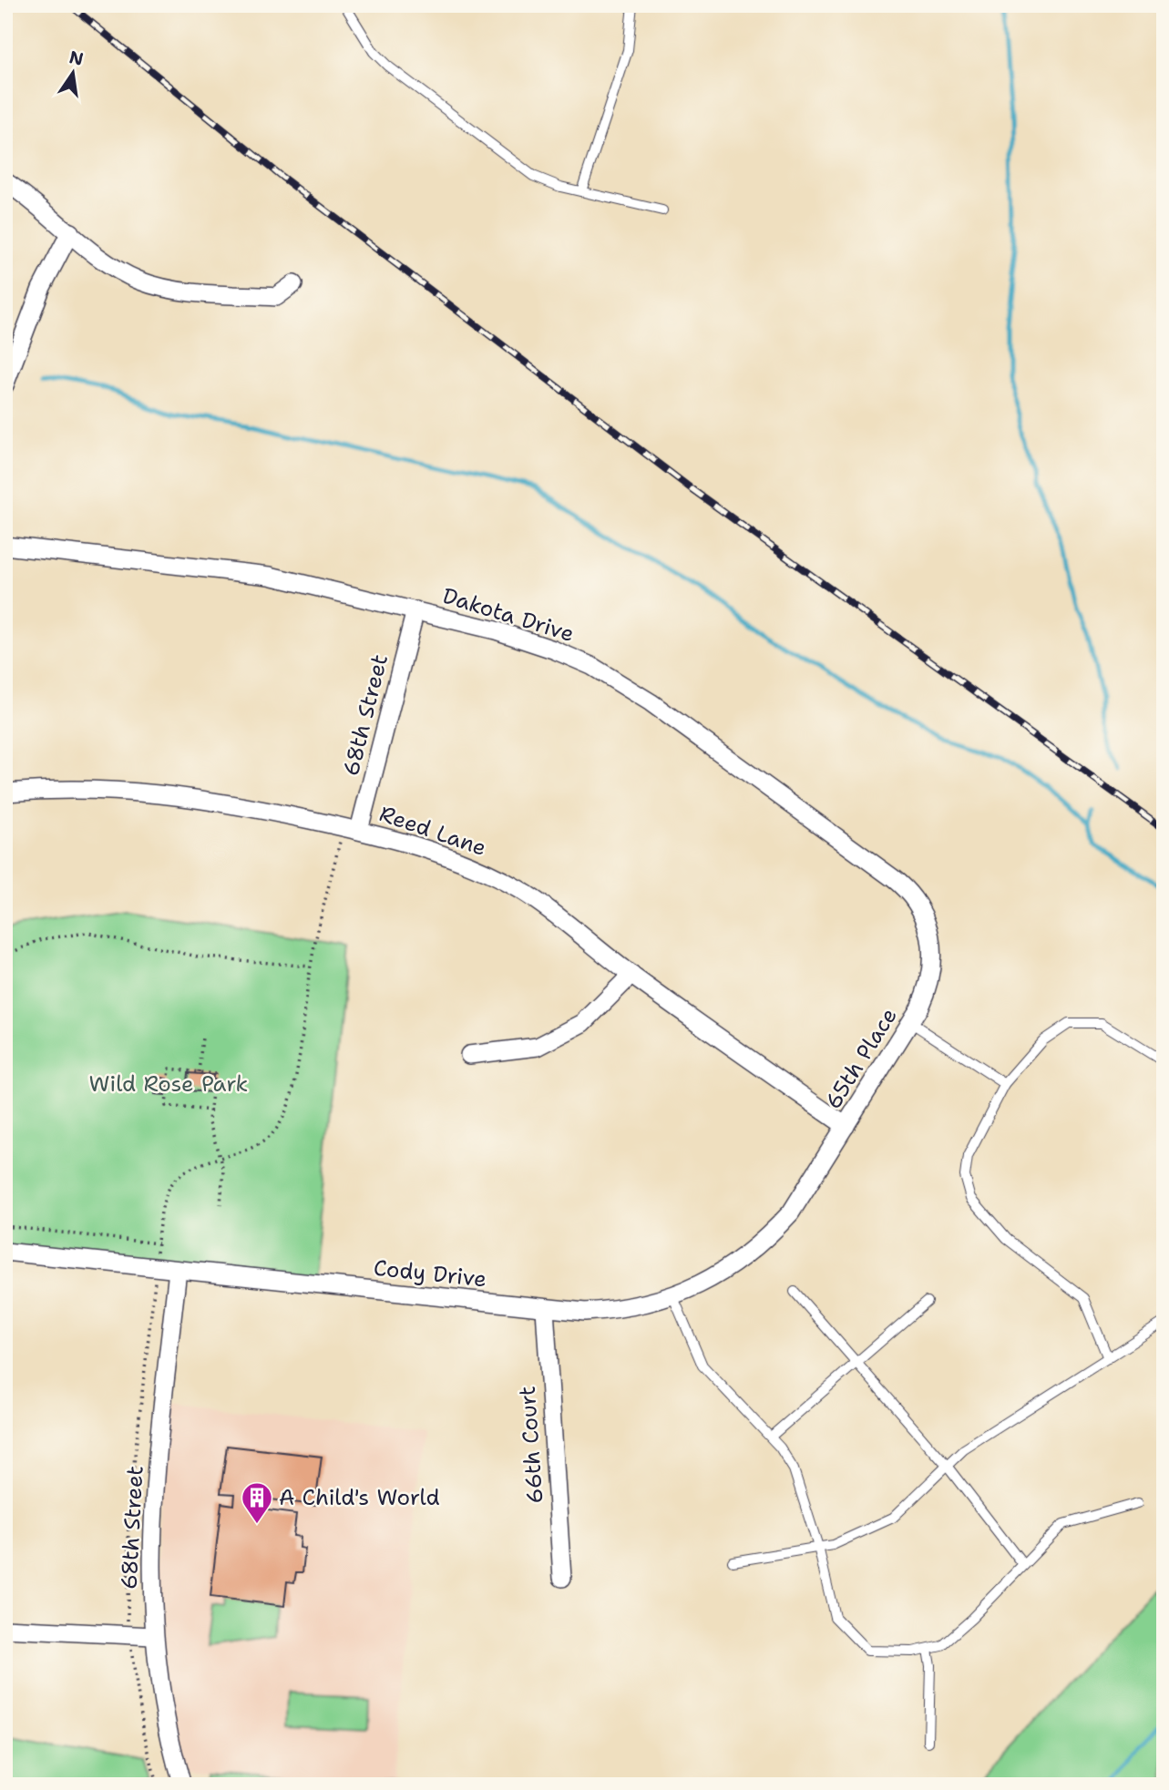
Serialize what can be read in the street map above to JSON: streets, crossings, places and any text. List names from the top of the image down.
{
  "streets": {
    "street": [
      "Dakota Drive",
      "68th Street",
      "Reed Lane",
      "65th Place",
      "Cody Drive",
      "66th Court"
    ]
  },
  "crossings": [
    ["Dakota Drive", "68th Street"],
    ["Dakota Drive", "65th Place"],
    ["68th Street", "Reed Lane"],
    ["68th Street", "Cody Drive"],
    ["Reed Lane", "65th Place"],
    ["65th Place", "Cody Drive"],
    ["Cody Drive", "66th Court"]
  ],
  "parks": ["Wild Rose Park"],
  "places": {
    "building": ["A Child's World"]
  },
  "north": "top"
}
